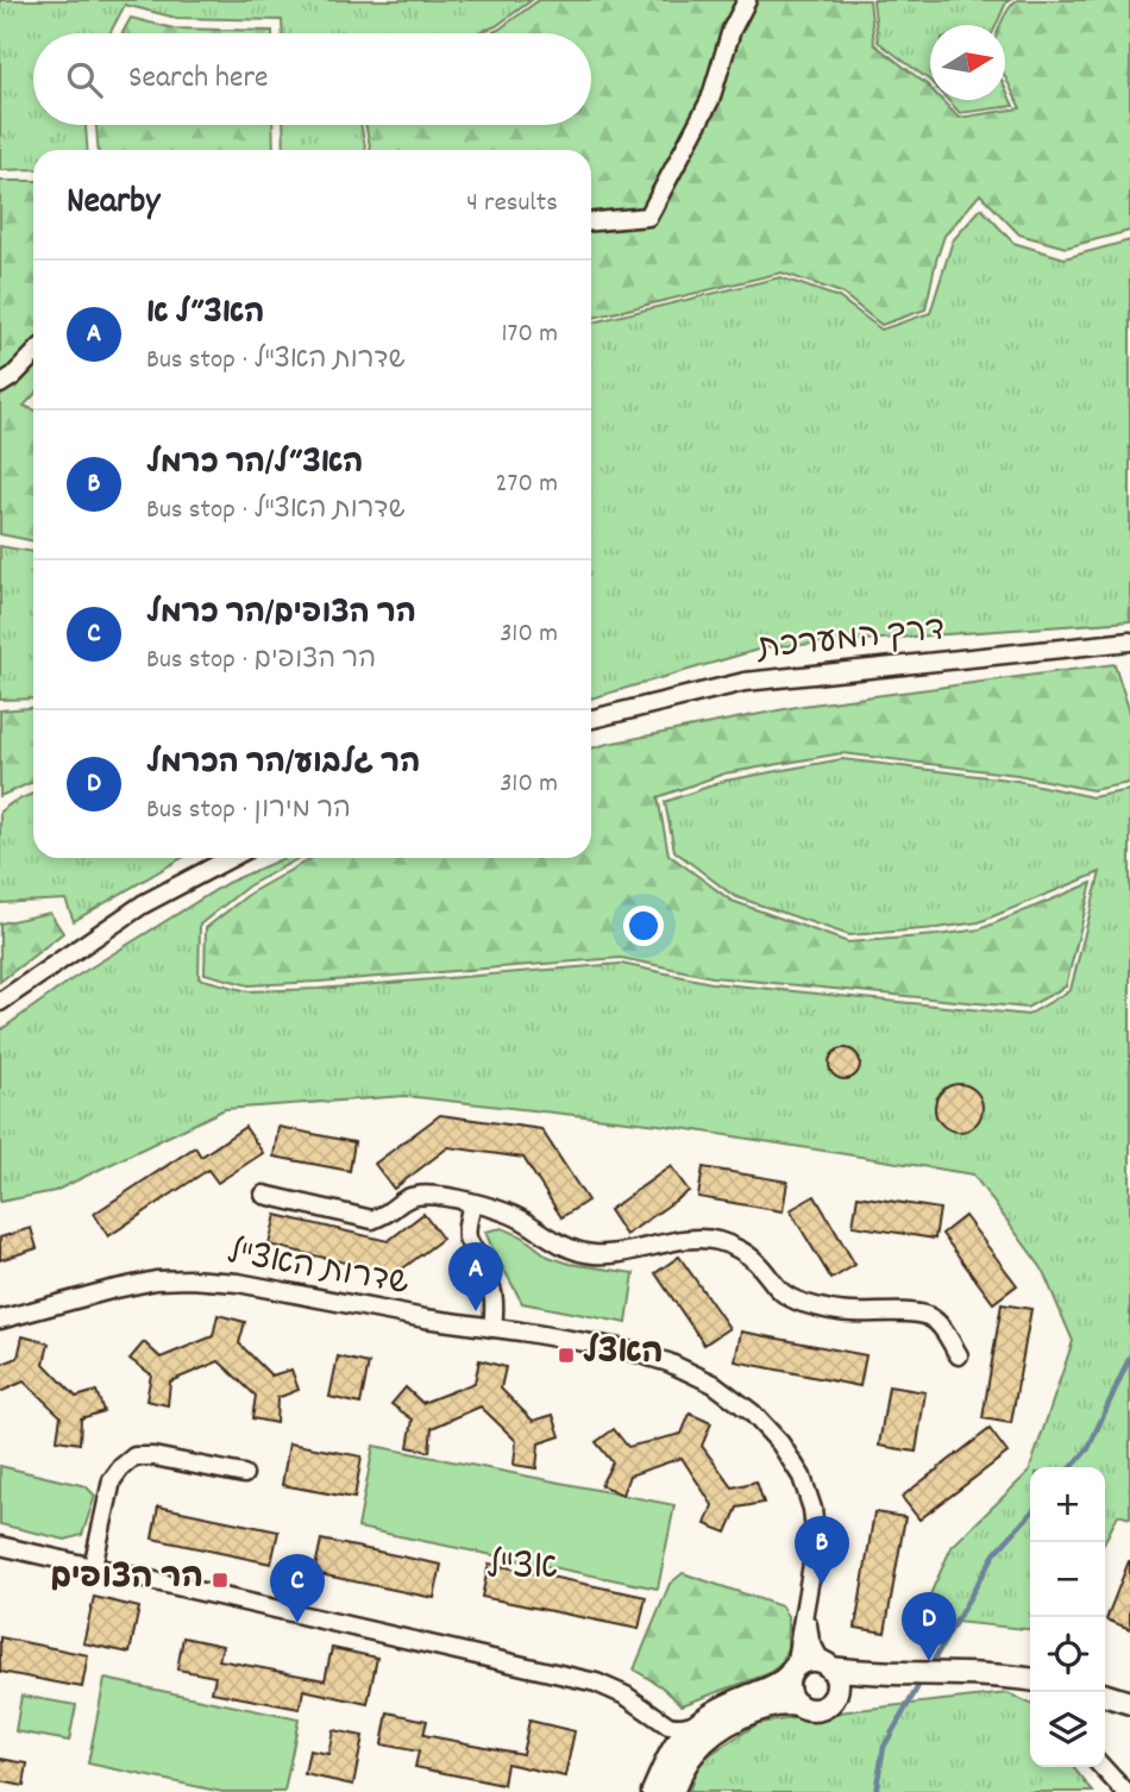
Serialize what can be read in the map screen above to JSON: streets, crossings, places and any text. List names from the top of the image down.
{
  "streets": {
    "street": ["דרך המערכת", "שדרות האצ\"ל"]
  },
  "districts": ["אצ\"ל"],
  "places": {
    "transit": ["האצל", "הר הצופים"]
  },
  "north": "right",
  "page": {
    "search": "Search here",
    "heading": ["Nearby", "4 results"],
    "list": [
      {
        "mark": "A",
        "name": "האצ״ל א",
        "note": "Bus stop · שדרות האצ\"ל",
        "value": "170 m"
      },
      {
        "mark": "B",
        "name": "האצ״ל/הר כרמל",
        "note": "Bus stop · שדרות האצ\"ל",
        "value": "270 m"
      },
      {
        "mark": "C",
        "name": "הר הצופים/הר כרמל",
        "note": "Bus stop · הר הצופים",
        "value": "310 m"
      },
      {
        "mark": "D",
        "name": "הר גלבוע/הר הכרמל",
        "note": "Bus stop · הר מירון",
        "value": "310 m"
      }
    ],
    "pins": [
      "A",
      "B",
      "C",
      "D"
    ],
    "map_buttons": ["+", "−"]
  }
}
